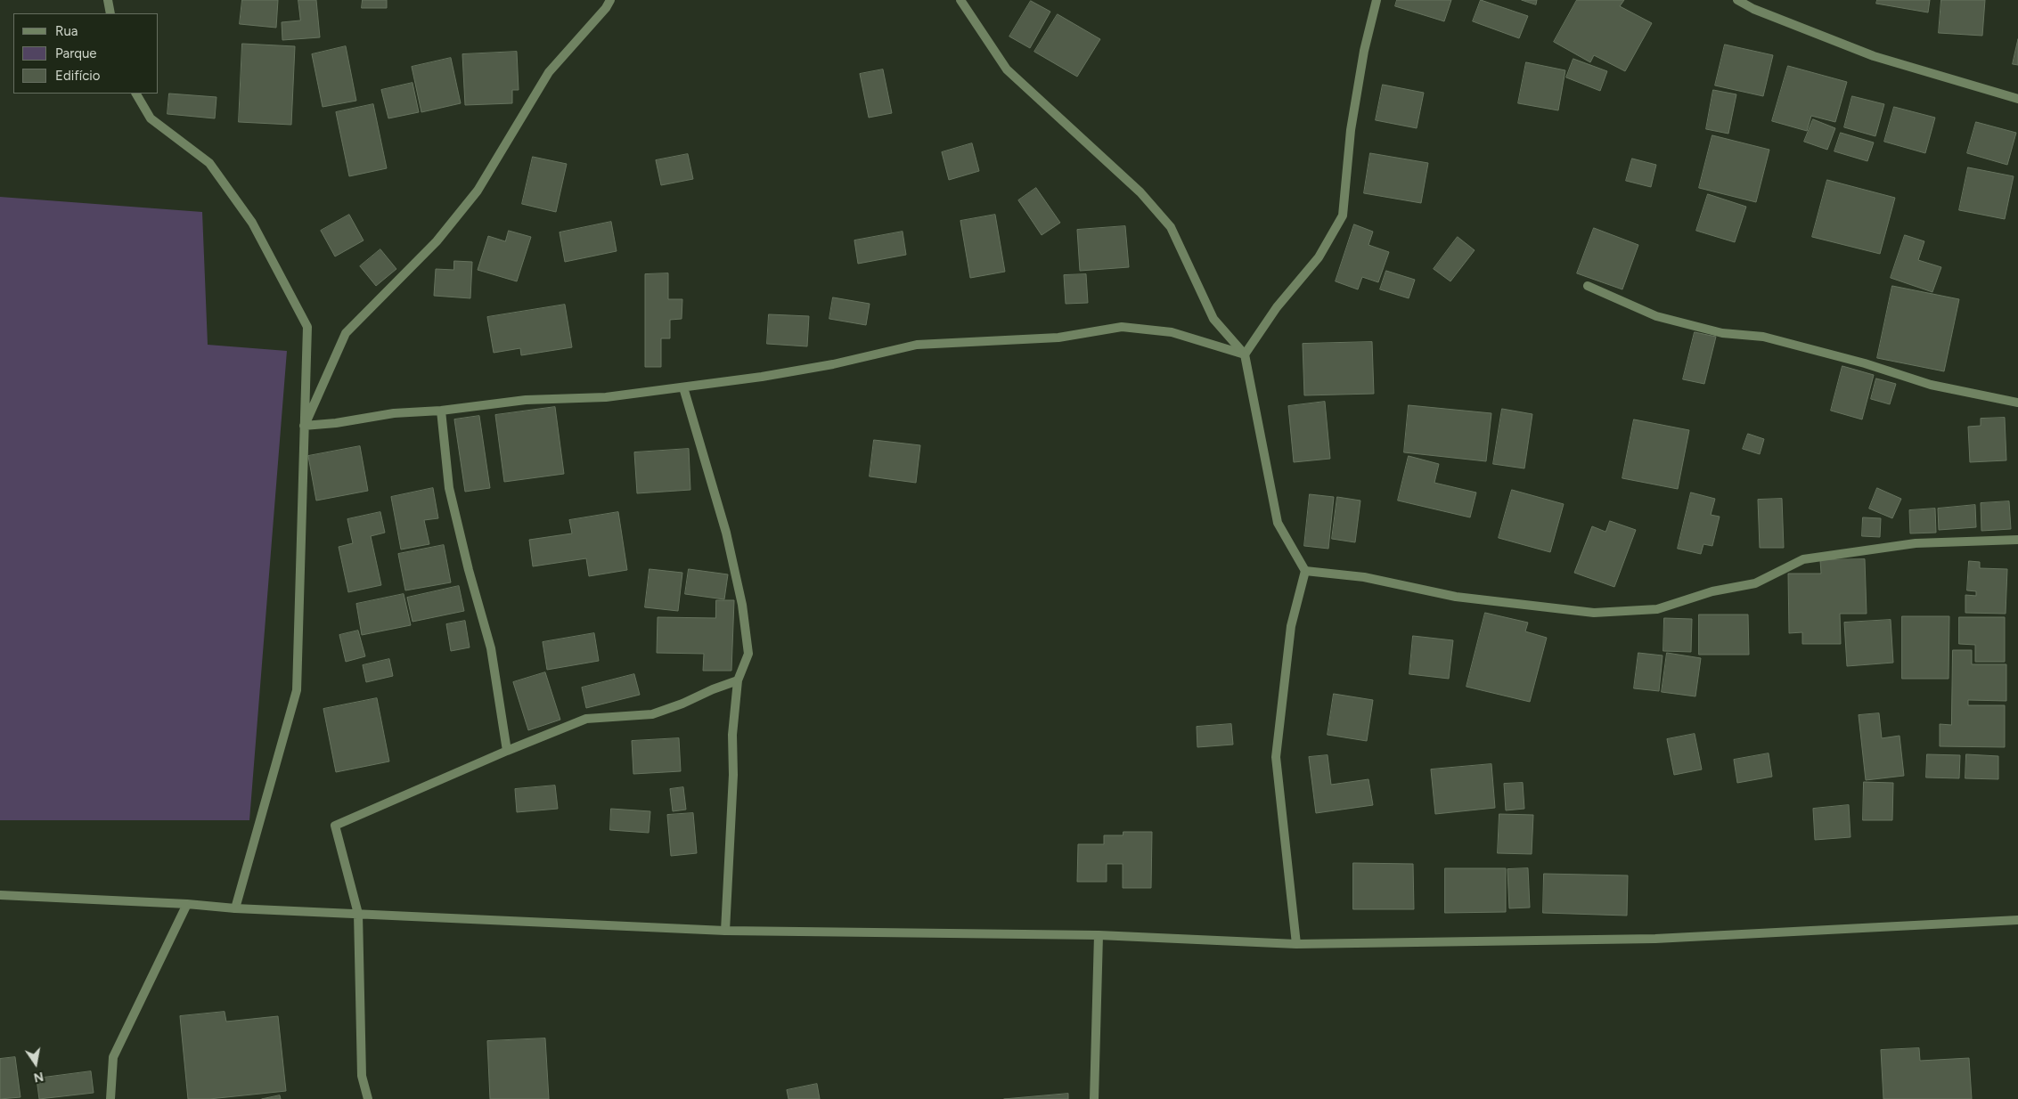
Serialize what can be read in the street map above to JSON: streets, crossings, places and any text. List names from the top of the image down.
{
  "legend": ["Rua", "Parque", "Edifício"],
  "north": "bottom"
}
